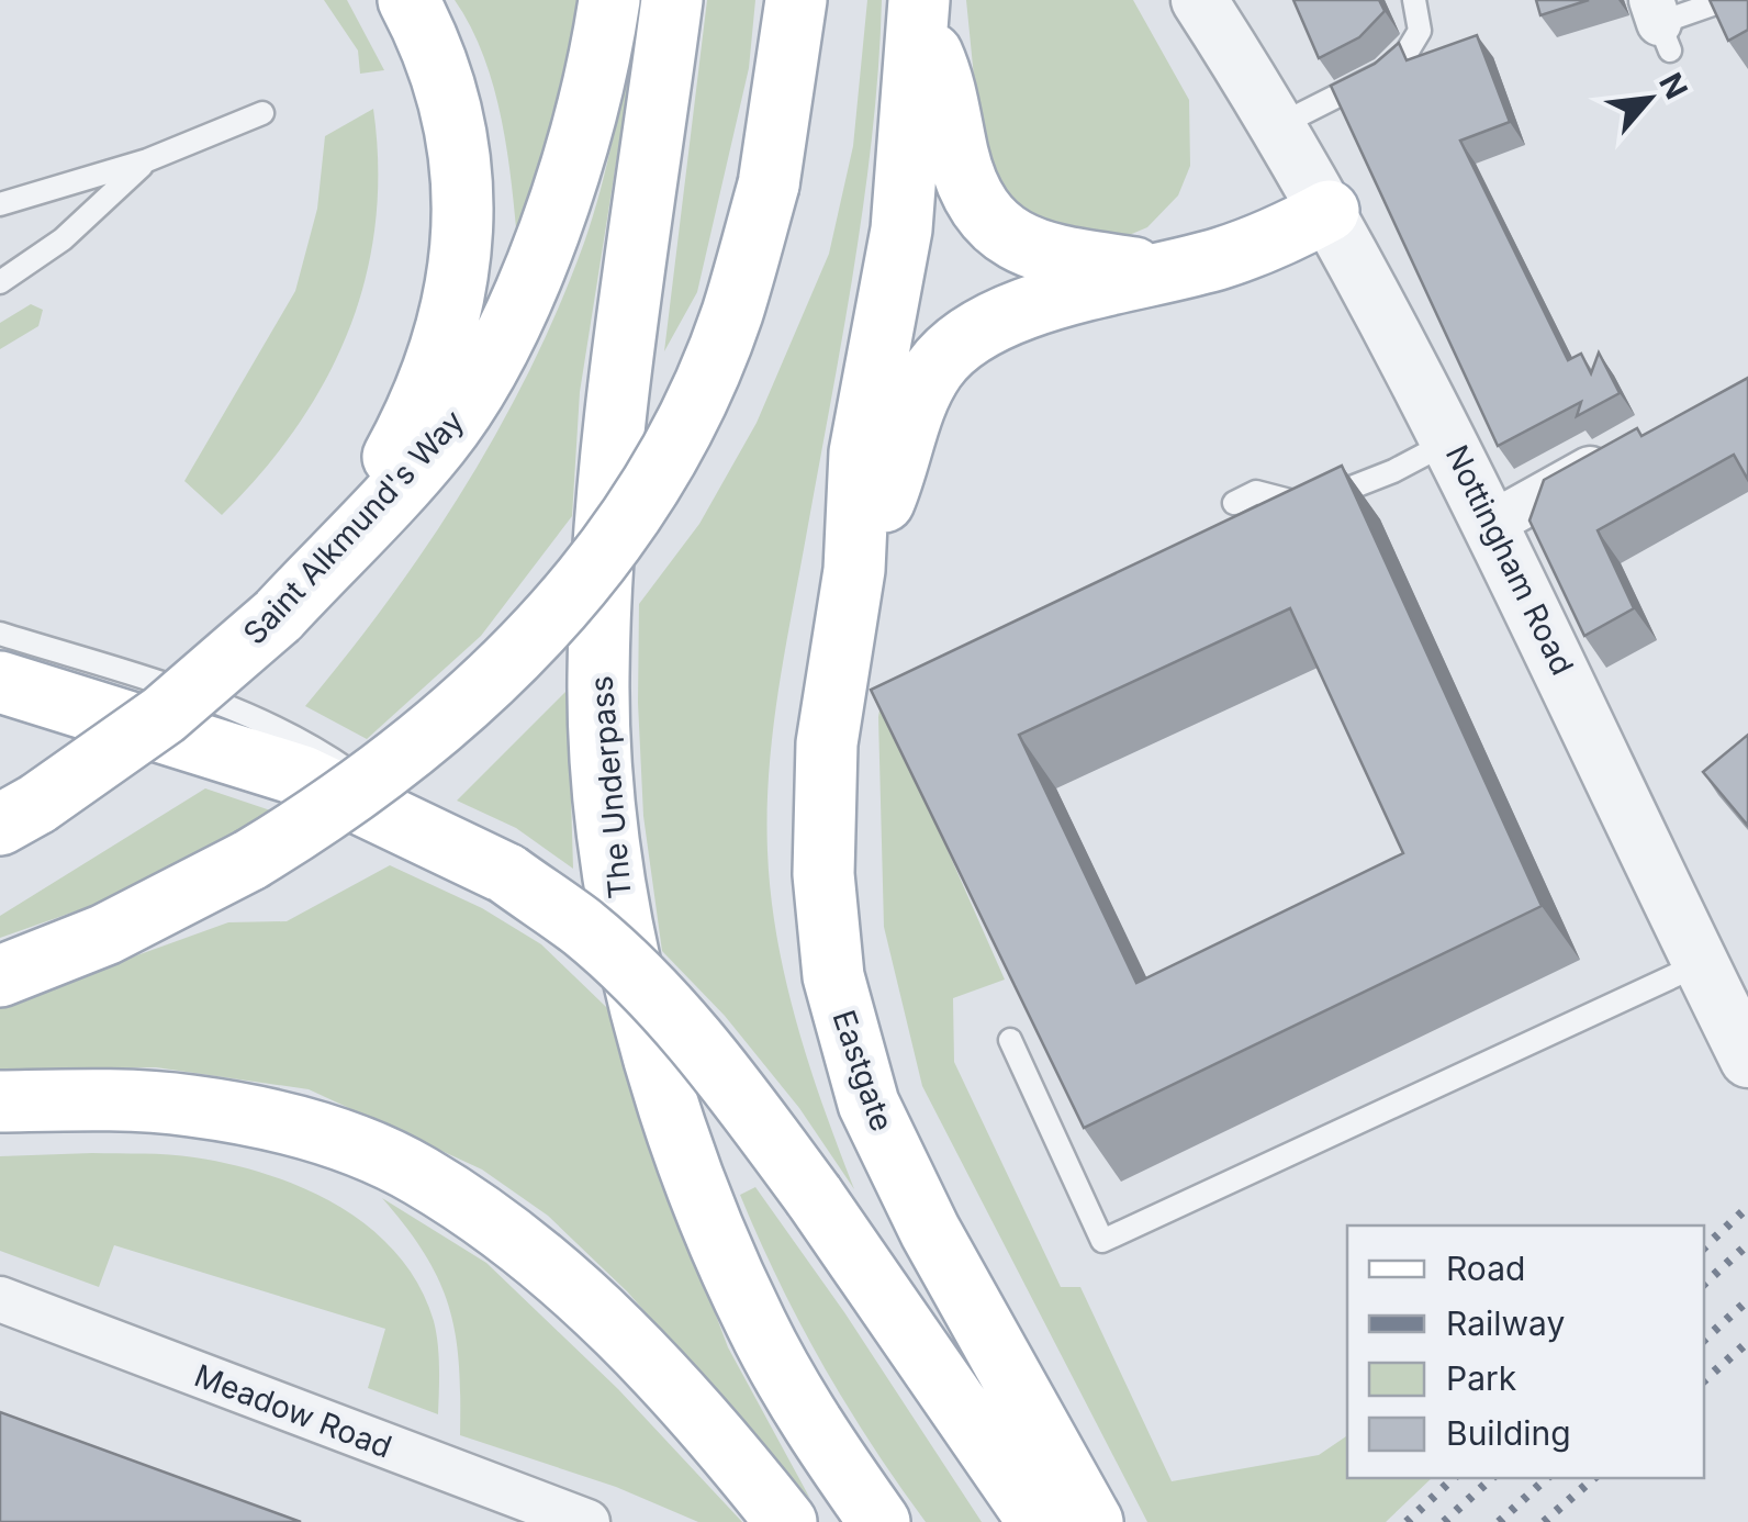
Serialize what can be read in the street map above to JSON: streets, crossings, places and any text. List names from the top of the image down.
{
  "streets": {
    "main road": ["Saint Alkmund's Way", "The Underpass", "Eastgate"],
    "street": ["Nottingham Road", "Meadow Road"]
  },
  "legend": [
    "Road",
    "Railway",
    "Park",
    "Building"
  ],
  "north": "top right"
}
